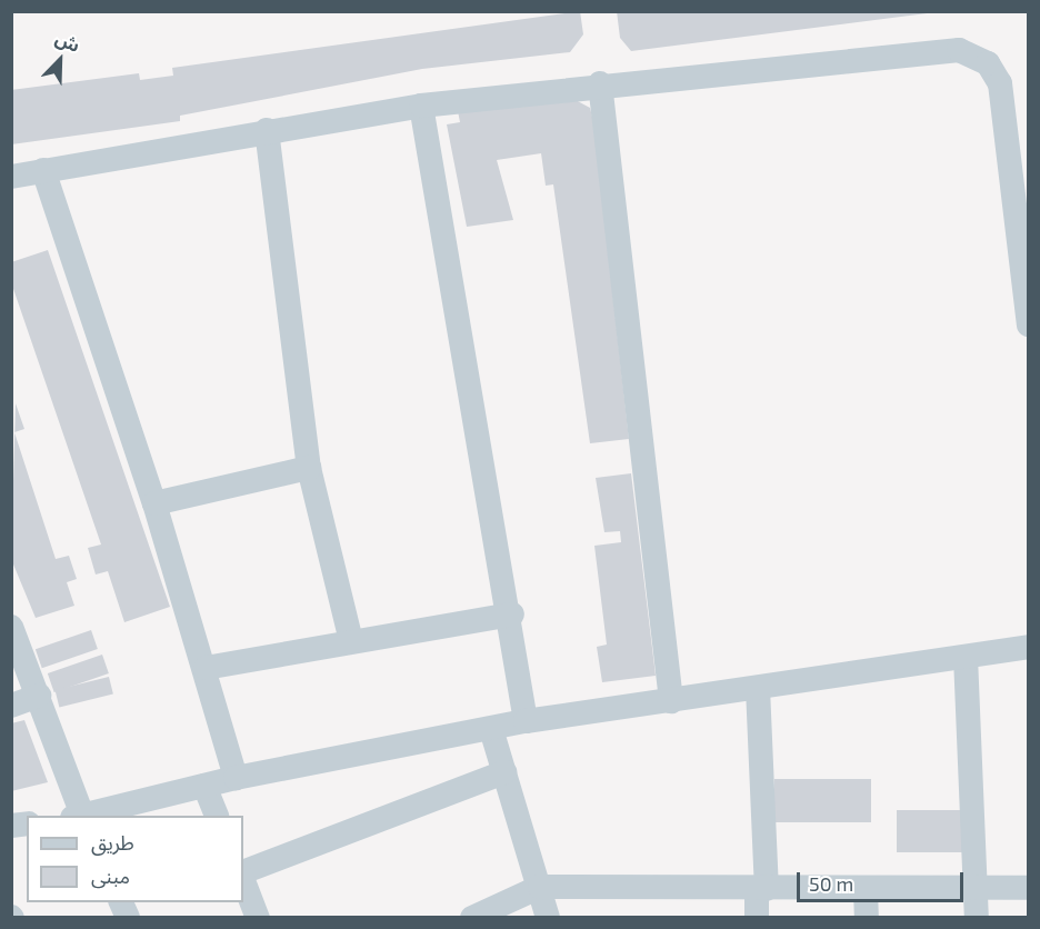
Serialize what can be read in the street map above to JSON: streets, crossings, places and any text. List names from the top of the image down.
{
  "legend": ["طريق", "مبنى"],
  "scale_bar": "50 m",
  "north": "top right"
}
